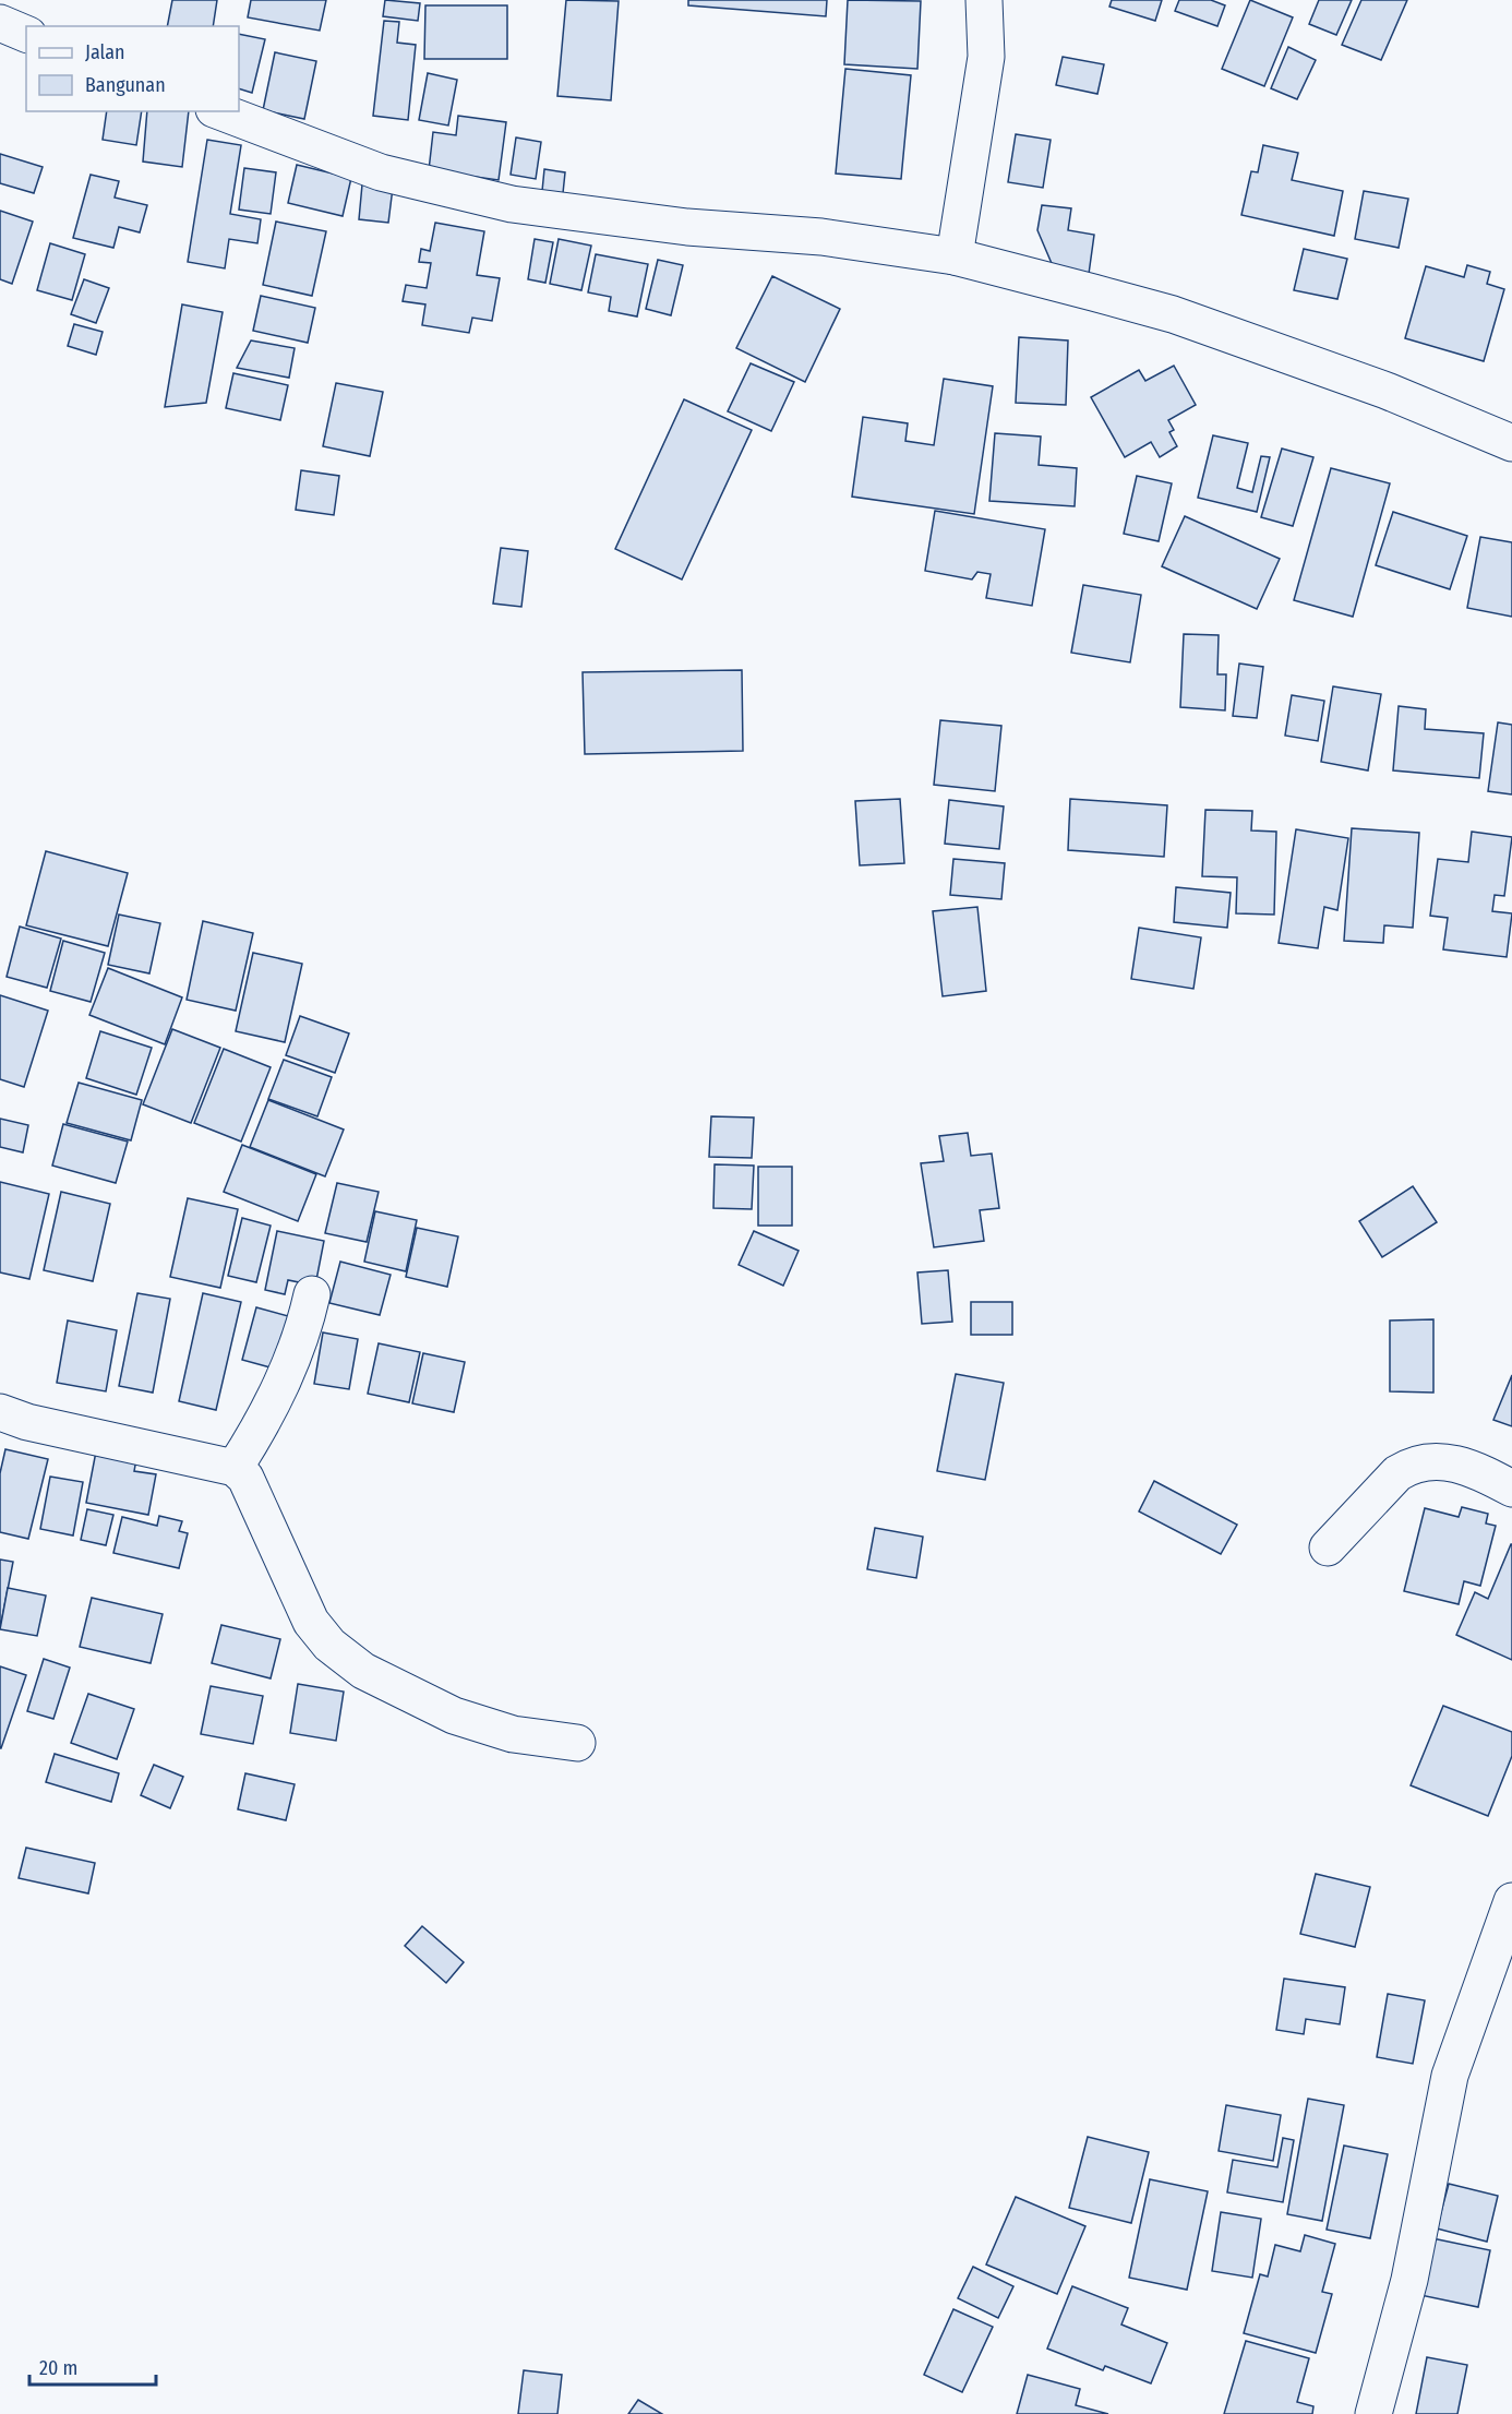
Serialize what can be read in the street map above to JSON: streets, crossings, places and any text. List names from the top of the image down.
{
  "legend": ["Jalan", "Bangunan"],
  "scale_bar": "20 m"
}
